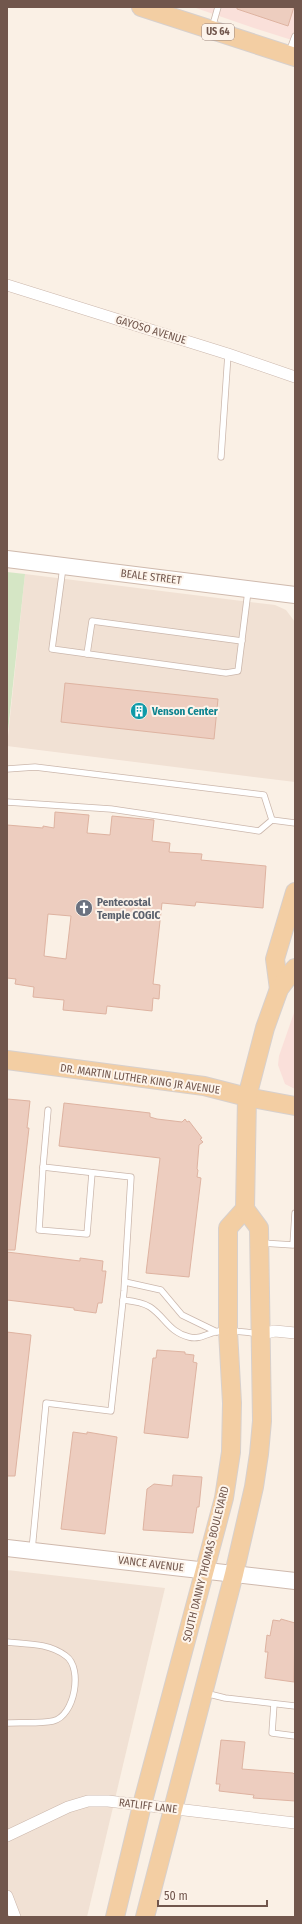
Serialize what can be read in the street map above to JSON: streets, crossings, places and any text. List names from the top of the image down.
{
  "streets": {
    "main road": ["US 64", "DR. MARTIN LUTHER KING JR AVENUE", "SOUTH DANNY THOMAS BOULEVARD"],
    "street": [
      "GAYOSO AVENUE",
      "BEALE STREET",
      "VANCE AVENUE",
      "RATLIFF LANE"
    ]
  },
  "crossings": [
    ["VANCE AVENUE", "SOUTH DANNY THOMAS BOULEVARD"],
    ["SOUTH DANNY THOMAS BOULEVARD", "RATLIFF LANE"]
  ],
  "places": {
    "building": ["Venson Center"],
    "church": ["Pentecostal Temple COGIC"]
  },
  "scale_bar": "50 m"
}
